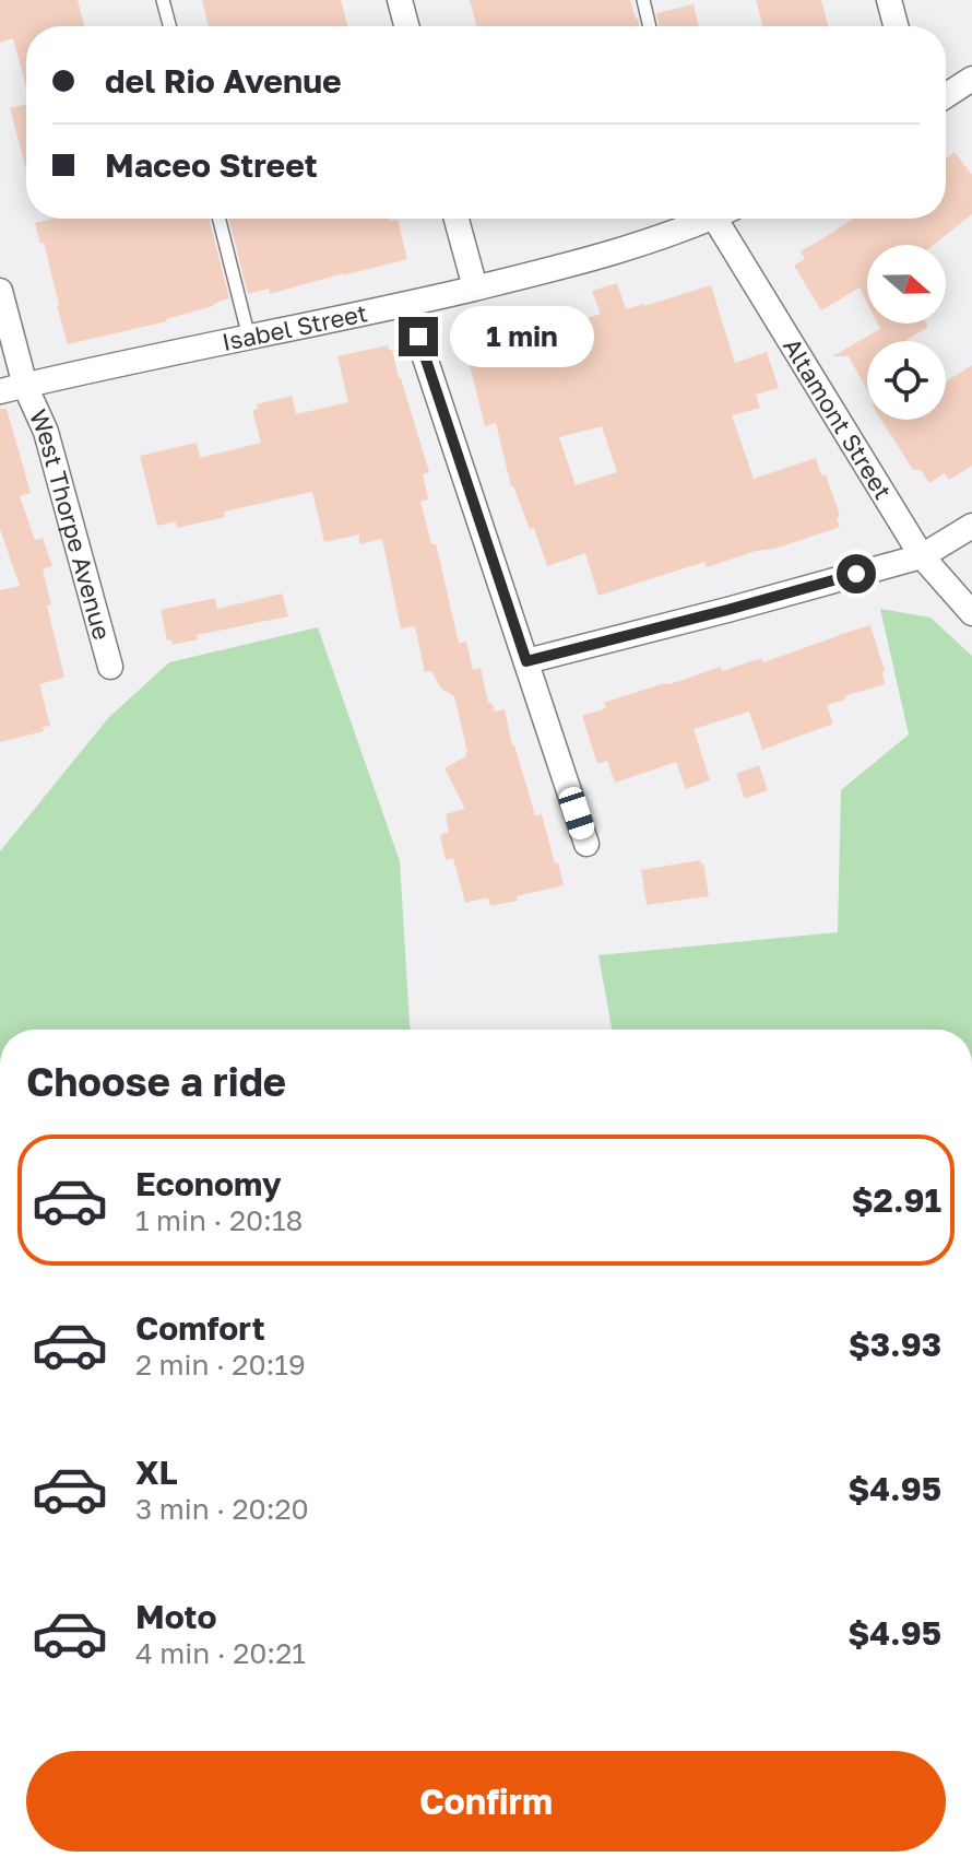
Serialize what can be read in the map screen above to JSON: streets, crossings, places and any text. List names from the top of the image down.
{
  "streets": {
    "street": ["Isabel Street", "Altamont Street", "West Thorpe Avenue"]
  },
  "crossings": [
    ["Isabel Street", "West Thorpe Avenue"]
  ],
  "north": "right",
  "page": {
    "banner": ["del Rio Avenue", "Maceo Street"],
    "bubble": "1 min",
    "heading": "Choose a ride",
    "list": [
      {
        "name": "Economy",
        "note": "1 min · 20:18",
        "value": "$2.91"
      },
      {
        "name": "Comfort",
        "note": "2 min · 20:19",
        "value": "$3.93"
      },
      {
        "name": "XL",
        "note": "3 min · 20:20",
        "value": "$4.95"
      },
      {
        "name": "Moto",
        "note": "4 min · 20:21",
        "value": "$4.95"
      }
    ],
    "buttons": "Confirm"
  }
}
